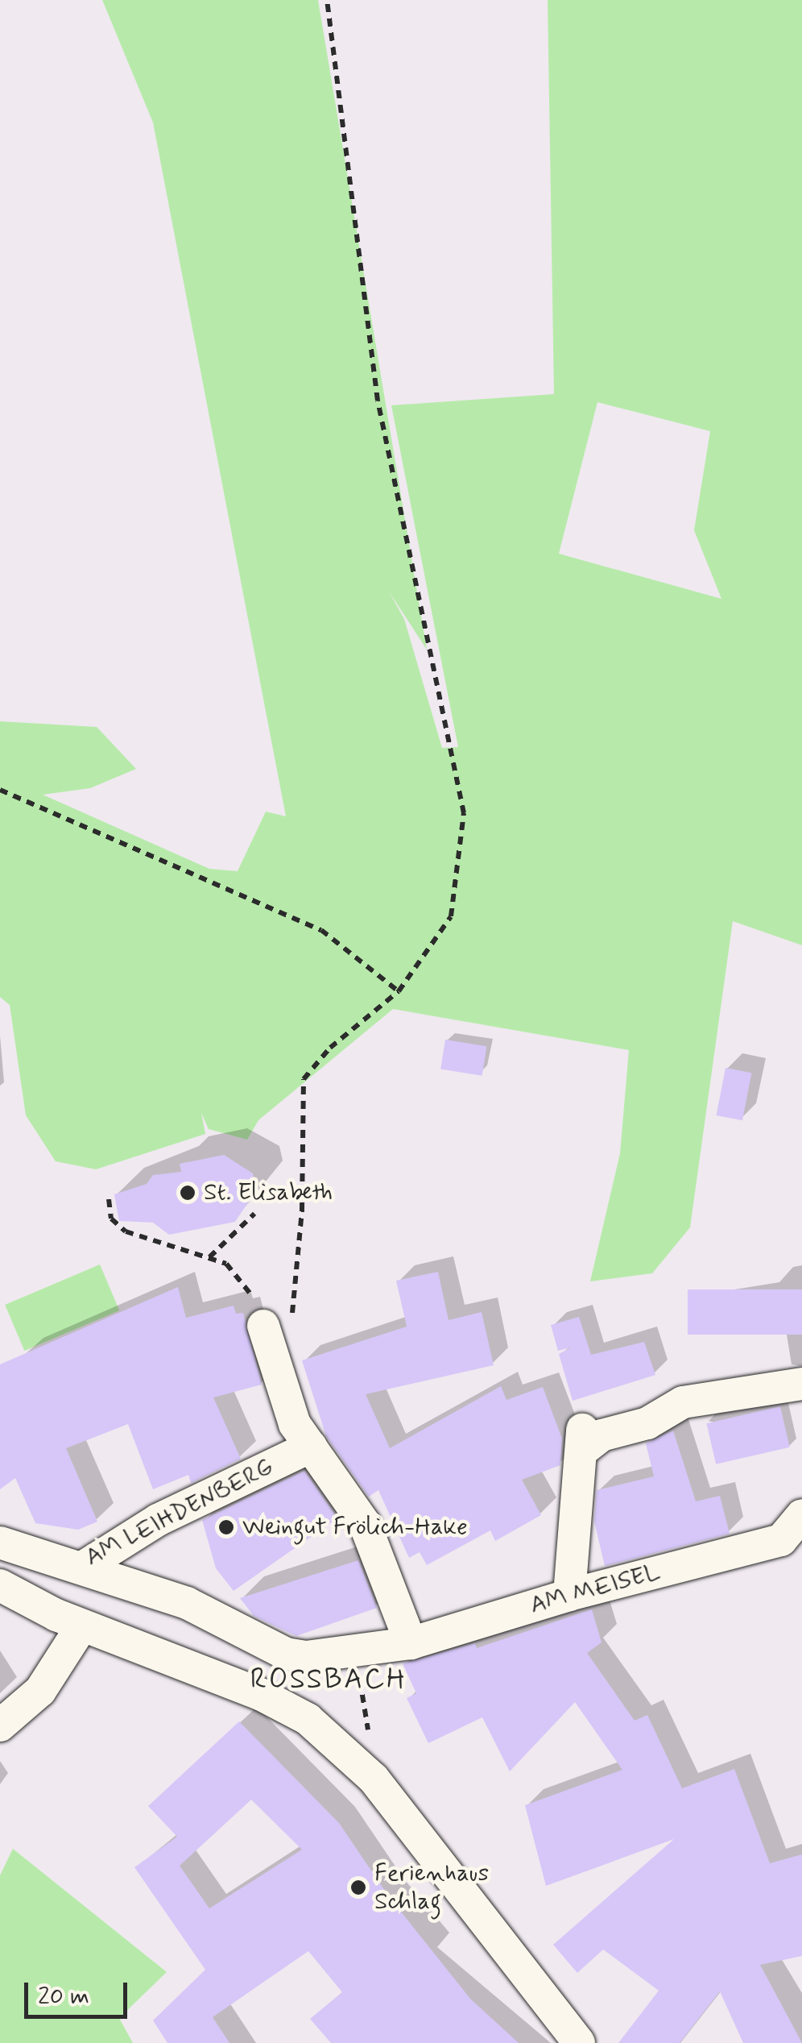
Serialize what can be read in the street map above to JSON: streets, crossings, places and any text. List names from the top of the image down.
{
  "streets": {
    "street": ["AM LEIHDENBERG", "AM MEISEL"]
  },
  "crossings": [
    ["AM LEIHDENBERG", "AM MEISEL"]
  ],
  "districts": ["ROSSBACH"],
  "places": ["St. Elisabeth", "Weingut Frölich-Hake", "Ferienhaus Schlag"],
  "scale_bar": "20 m"
}
